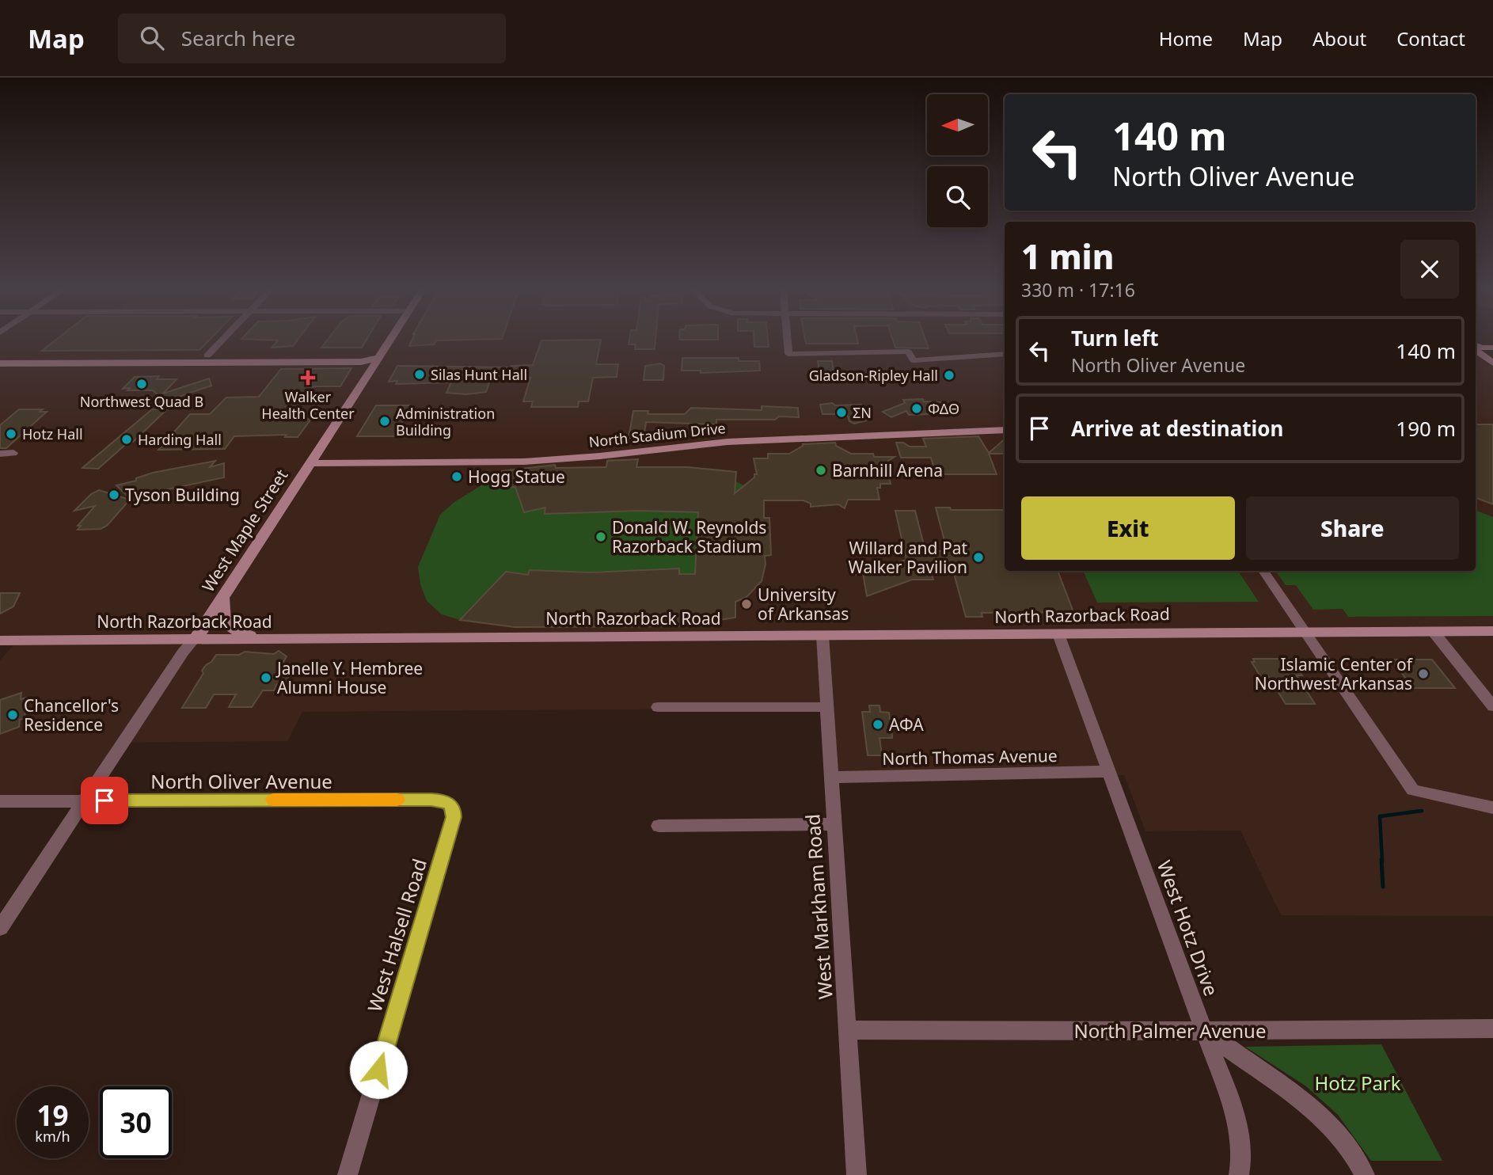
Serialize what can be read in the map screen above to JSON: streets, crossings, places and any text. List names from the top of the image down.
{
  "streets": {
    "main road": ["North Stadium Drive", "West Maple Street", "North Razorback Road"],
    "street": [
      "North Thomas Avenue",
      "North Oliver Avenue",
      "West Markham Road",
      "West Hotz Drive",
      "West Halsell Road",
      "North Palmer Avenue"
    ]
  },
  "crossings": [
    ["North Stadium Drive", "West Maple Street"],
    ["West Maple Street", "North Razorback Road"],
    ["West Maple Street", "North Oliver Avenue"],
    ["North Razorback Road", "West Markham Road"],
    ["North Razorback Road", "West Hotz Drive"],
    ["North Thomas Avenue", "West Markham Road"],
    ["North Thomas Avenue", "West Hotz Drive"],
    ["North Oliver Avenue", "West Halsell Road"],
    ["West Markham Road", "North Palmer Avenue"],
    ["West Hotz Drive", "North Palmer Avenue"]
  ],
  "parks": ["Hotz Park"],
  "places": {
    "other": [
      "Silas Hunt Hall",
      "Gladson-Ripley Hall",
      "Northwest Quad B",
      "ΦΔΘ",
      "ΣΝ",
      "Administration Building",
      "Hotz Hall",
      "Harding Hall",
      "Barnhill Arena",
      "Hogg Statue",
      "Tyson Building",
      "Donald W. Reynolds Razorback Stadium",
      "Willard and Pat Walker Pavilion",
      "University of Arkansas",
      "Islamic Center of Northwest Arkansas",
      "Janelle Y. Hembree Alumni House",
      "Chancellor's Residence",
      "ΑΦΑ"
    ],
    "health": ["Walker Health Center"]
  },
  "north": "left",
  "page": {
    "header": "Map",
    "search": "Search here",
    "nav": [
      "Home",
      "Map",
      "About",
      "Contact"
    ],
    "turn": ["140 m", "North Oliver Avenue"],
    "heading": ["1 min", "330 m · 17:16"],
    "list": [
      {
        "name": "Turn left",
        "note": "North Oliver Avenue",
        "value": "140 m"
      },
      {
        "name": "Arrive at destination",
        "value": "190 m"
      }
    ],
    "buttons": ["Exit", "Share"],
    "speed": "19 km/h",
    "limit": "30"
  }
}
